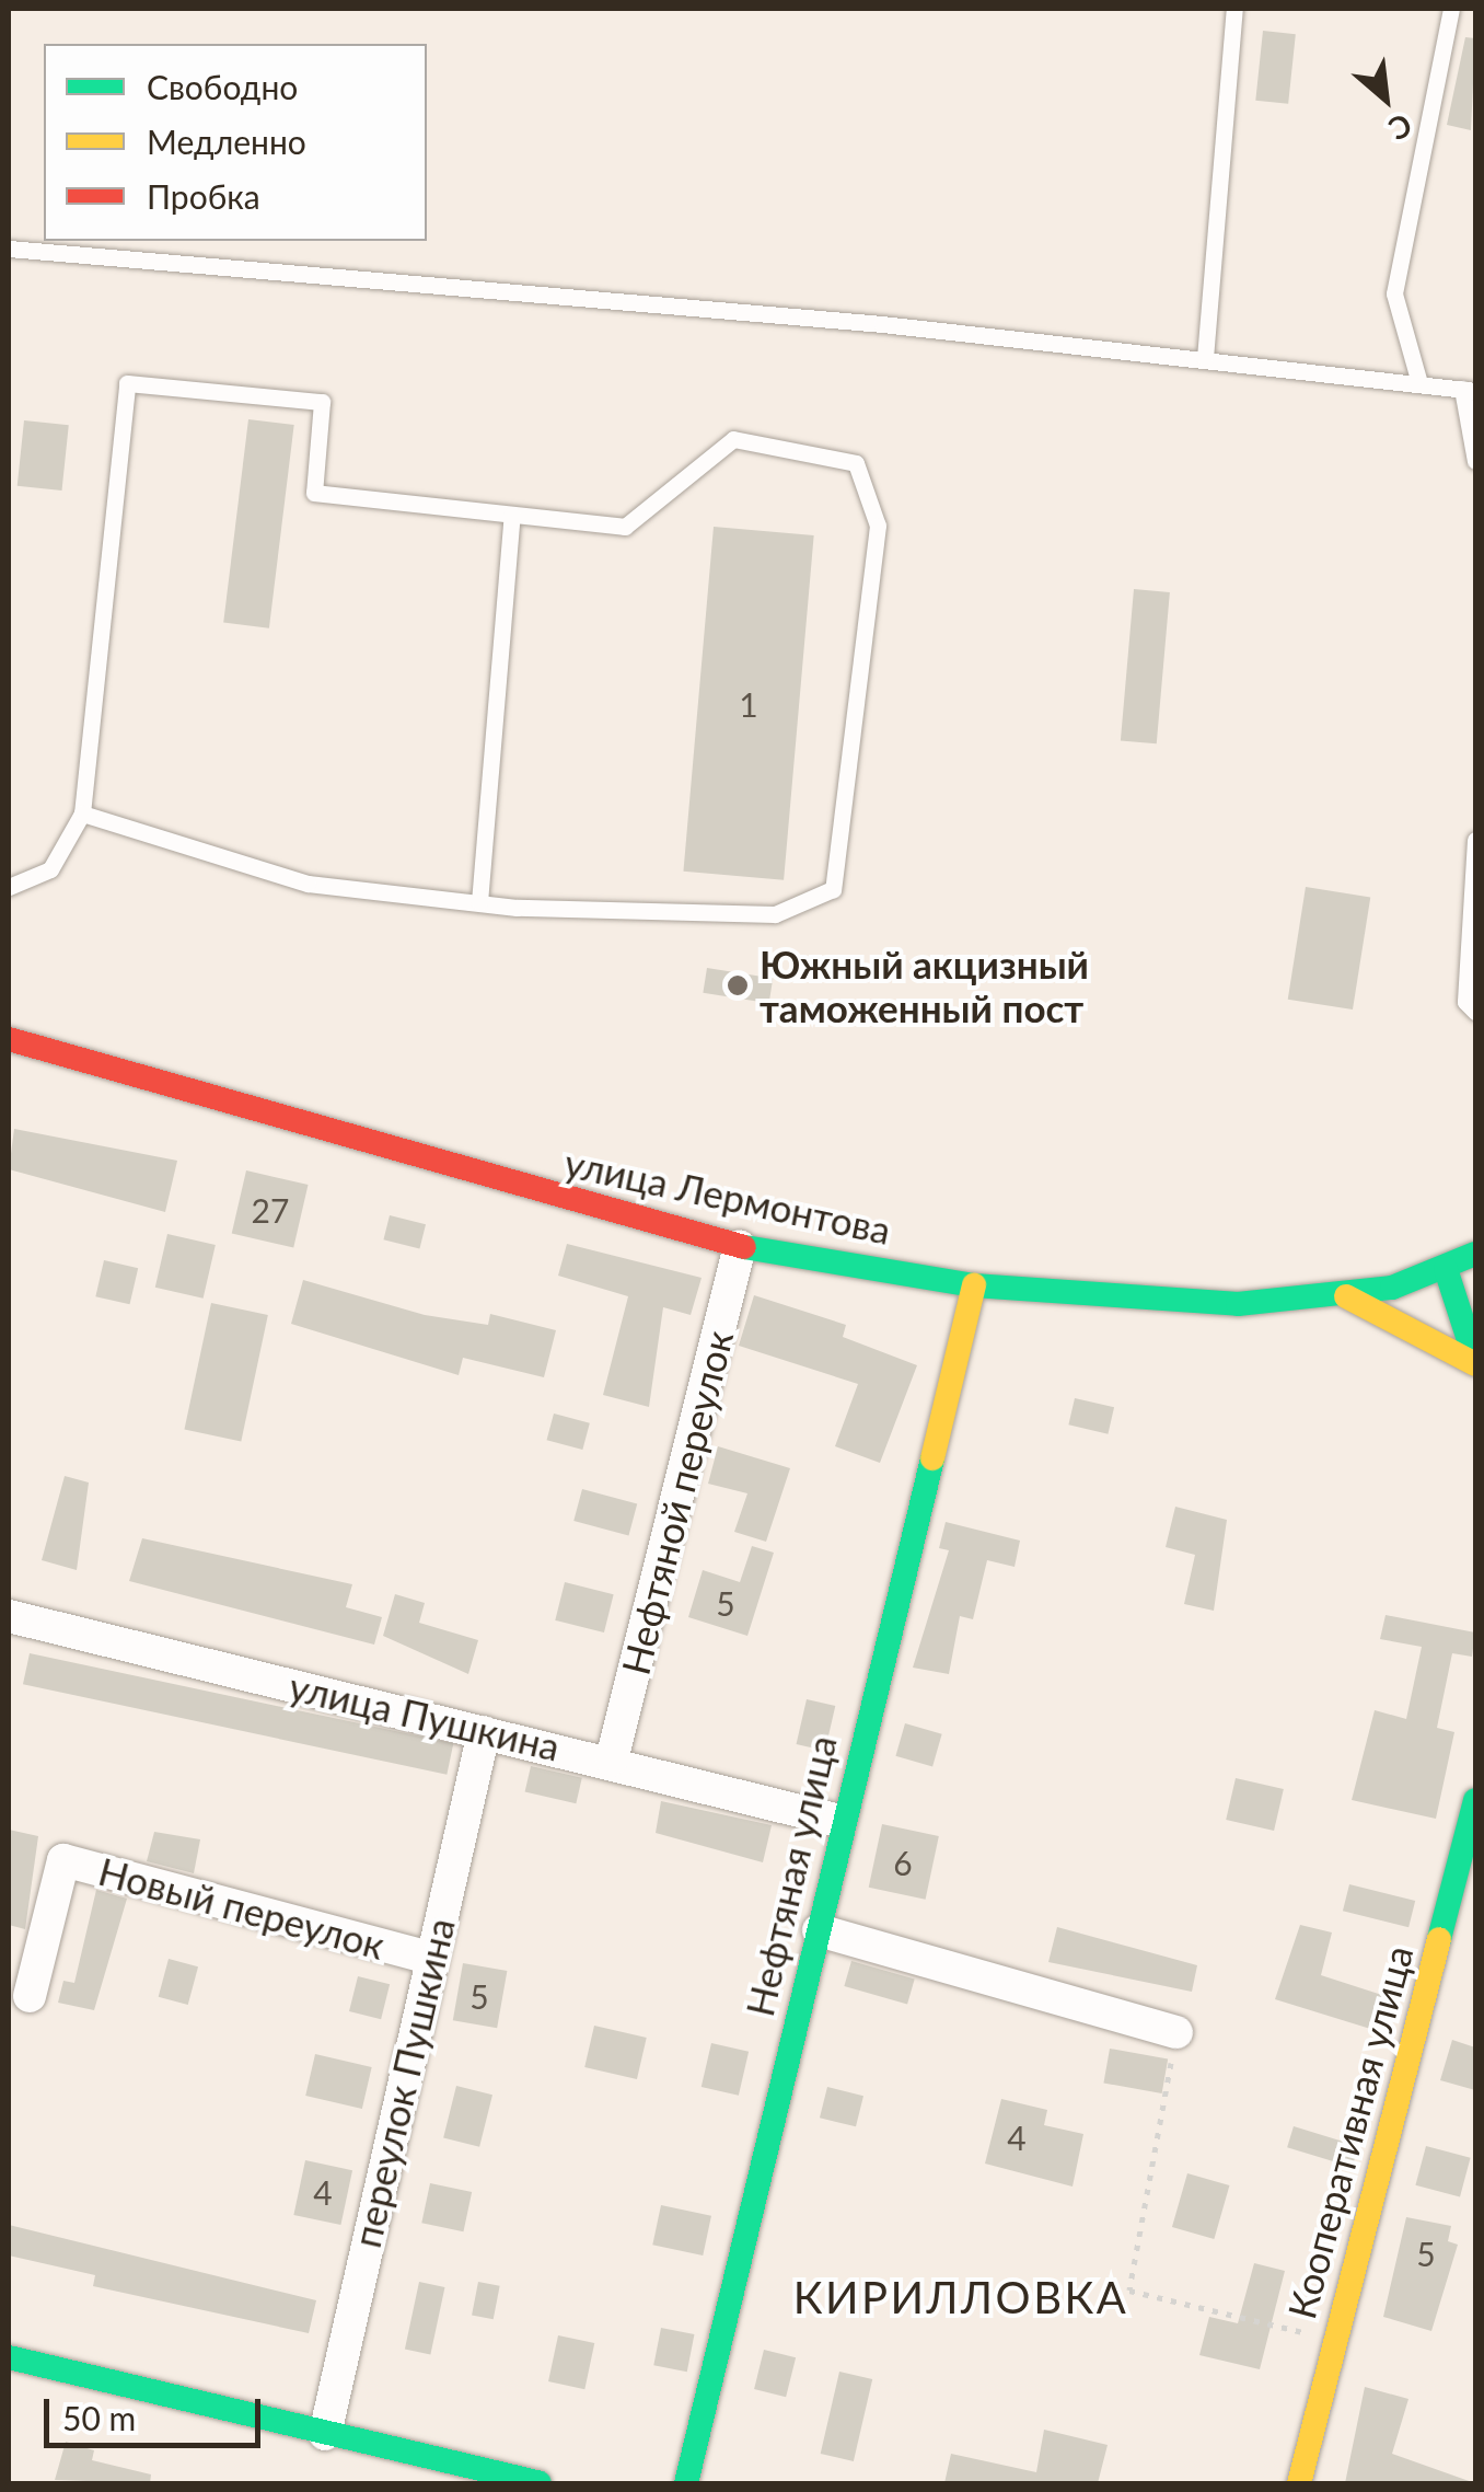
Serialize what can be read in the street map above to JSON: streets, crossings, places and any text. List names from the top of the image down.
{
  "streets": {
    "street": [
      "улица Лермонтова",
      "Нефтяной переулок",
      "улица Пушкина",
      "Нефтяная улица",
      "Новый переулок",
      "переулок Пушкина",
      "Кооперативная улица"
    ]
  },
  "crossings": [
    ["улица Лермонтова", "Нефтяной переулок"],
    ["улица Лермонтова", "Нефтяная улица"],
    ["Нефтяной переулок", "улица Пушкина"],
    ["улица Пушкина", "Нефтяная улица"],
    ["улица Пушкина", "переулок Пушкина"],
    ["Новый переулок", "переулок Пушкина"]
  ],
  "districts": ["КИРИЛЛОВКА"],
  "places": ["Южный акцизный таможенный пост"],
  "house_numbers": [
    "1",
    "27",
    "5",
    "6",
    "5",
    "4",
    "4",
    "5"
  ],
  "legend": ["Свободно", "Медленно", "Пробка"],
  "scale_bar": "50 m",
  "north": "bottom right"
}
